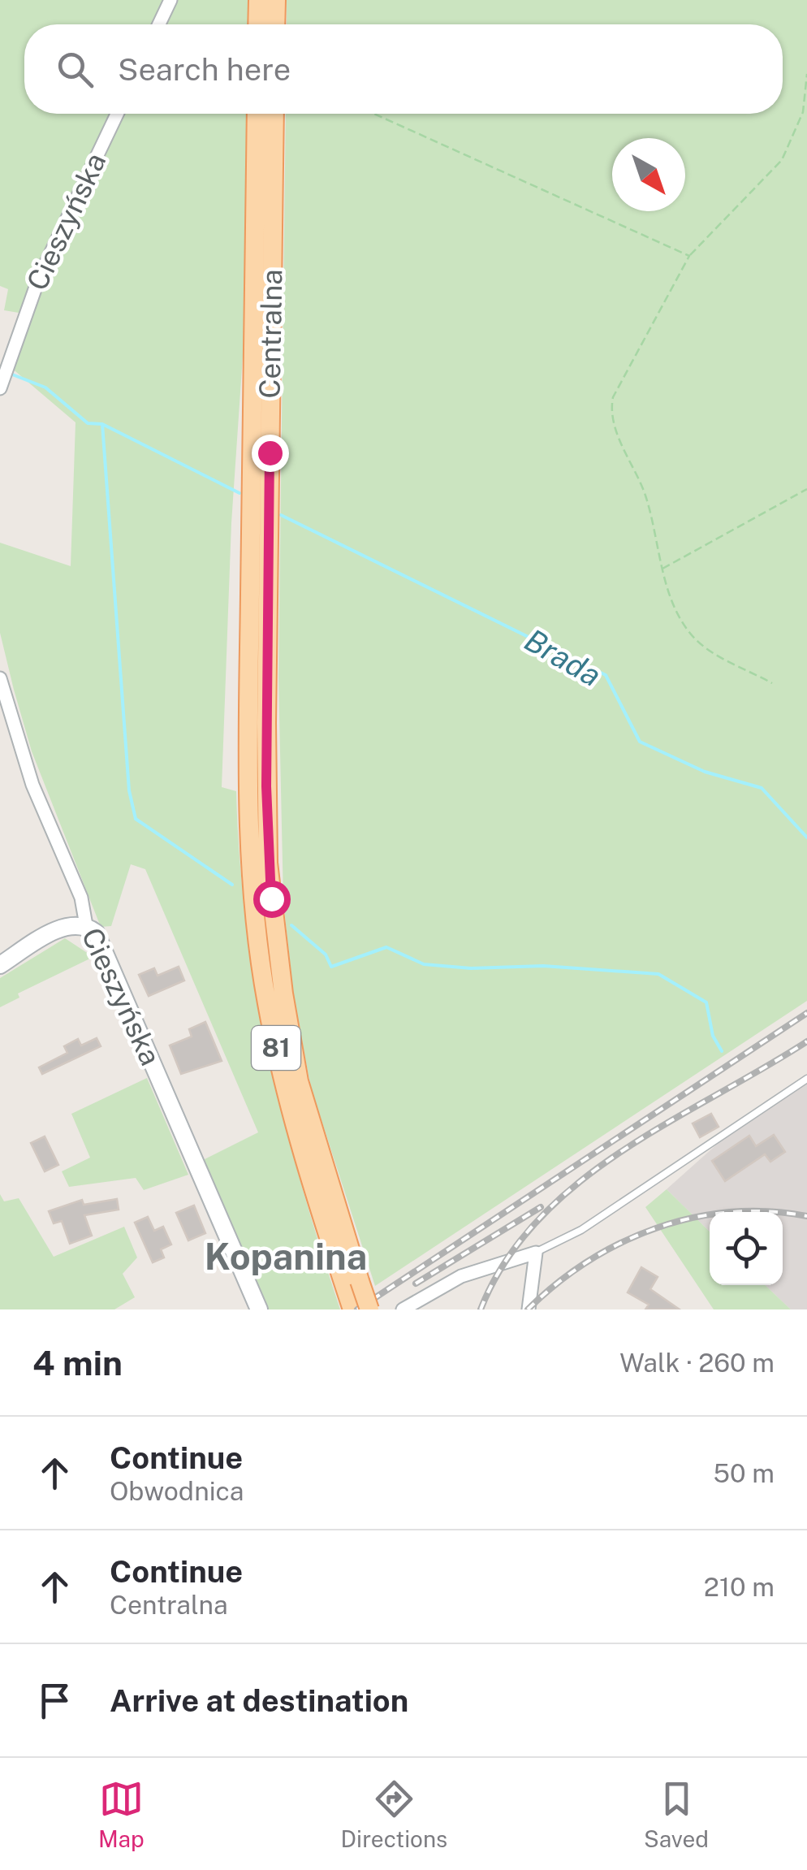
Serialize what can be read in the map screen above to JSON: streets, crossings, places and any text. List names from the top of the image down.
{
  "streets": {
    "main road": ["Centralna", "81"],
    "street": ["Cieszyńska"]
  },
  "crossings": [
    ["Centralna", "81"]
  ],
  "districts": ["Kopanina"],
  "water": ["Brada"],
  "north": "bottom right",
  "page": {
    "search": "Search here",
    "heading": ["4 min", "Walk · 260 m"],
    "list": [
      ["Continue", "Obwodnica", "50 m"],
      ["Continue", "Centralna", "210 m"],
      "Arrive at destination"
    ],
    "nav": ["Map", "Directions", "Saved"]
  }
}
